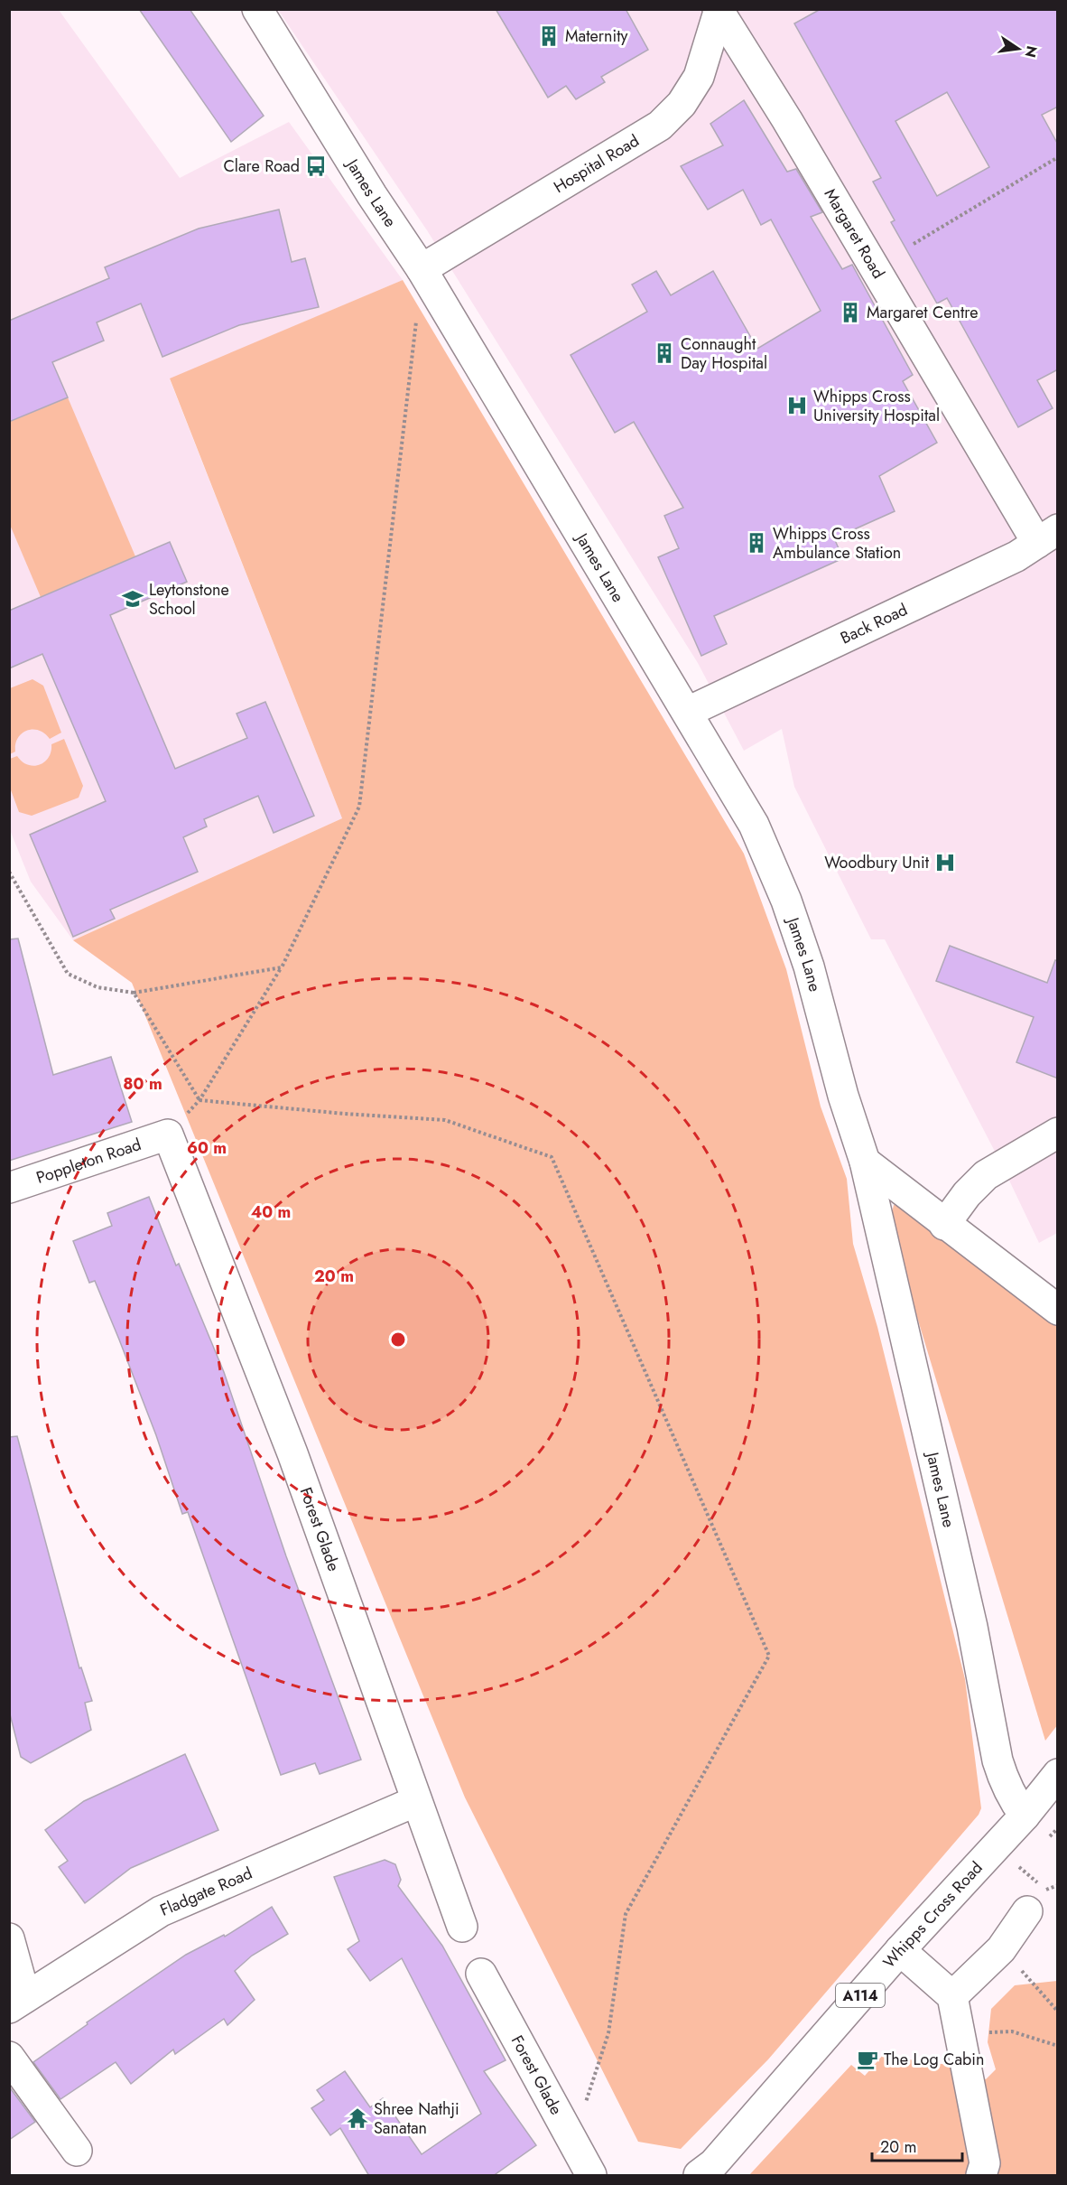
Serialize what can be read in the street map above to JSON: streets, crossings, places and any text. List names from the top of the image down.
{
  "streets": {
    "street": [
      "Hospital Road",
      "James Lane",
      "Margaret Road",
      "Back Road",
      "Poppleton Road",
      "Forest Glade",
      "Fladgate Road",
      "Whipps Cross Road",
      "A114"
    ]
  },
  "crossings": [
    ["Hospital Road", "James Lane"],
    ["Hospital Road", "Margaret Road"],
    ["James Lane", "Back Road"],
    ["James Lane", "Whipps Cross Road"],
    ["Margaret Road", "Back Road"],
    ["Poppleton Road", "Forest Glade"],
    ["Forest Glade", "Fladgate Road"]
  ],
  "places": {
    "building": [
      "Maternity",
      "Margaret Centre",
      "Connaught Day Hospital",
      "Whipps Cross Ambulance Station"
    ],
    "bus stop": ["Clare Road"],
    "hospital": ["Whipps Cross University Hospital", "Woodbury Unit"],
    "school or university": ["Leytonstone School"],
    "cafe": ["The Log Cabin"],
    "temple": ["Shree Nathji Sanatan"]
  },
  "scale_bar": "20 m",
  "north": "right",
  "rings": [
    "80 m",
    "60 m",
    "40 m",
    "20 m"
  ]
}
